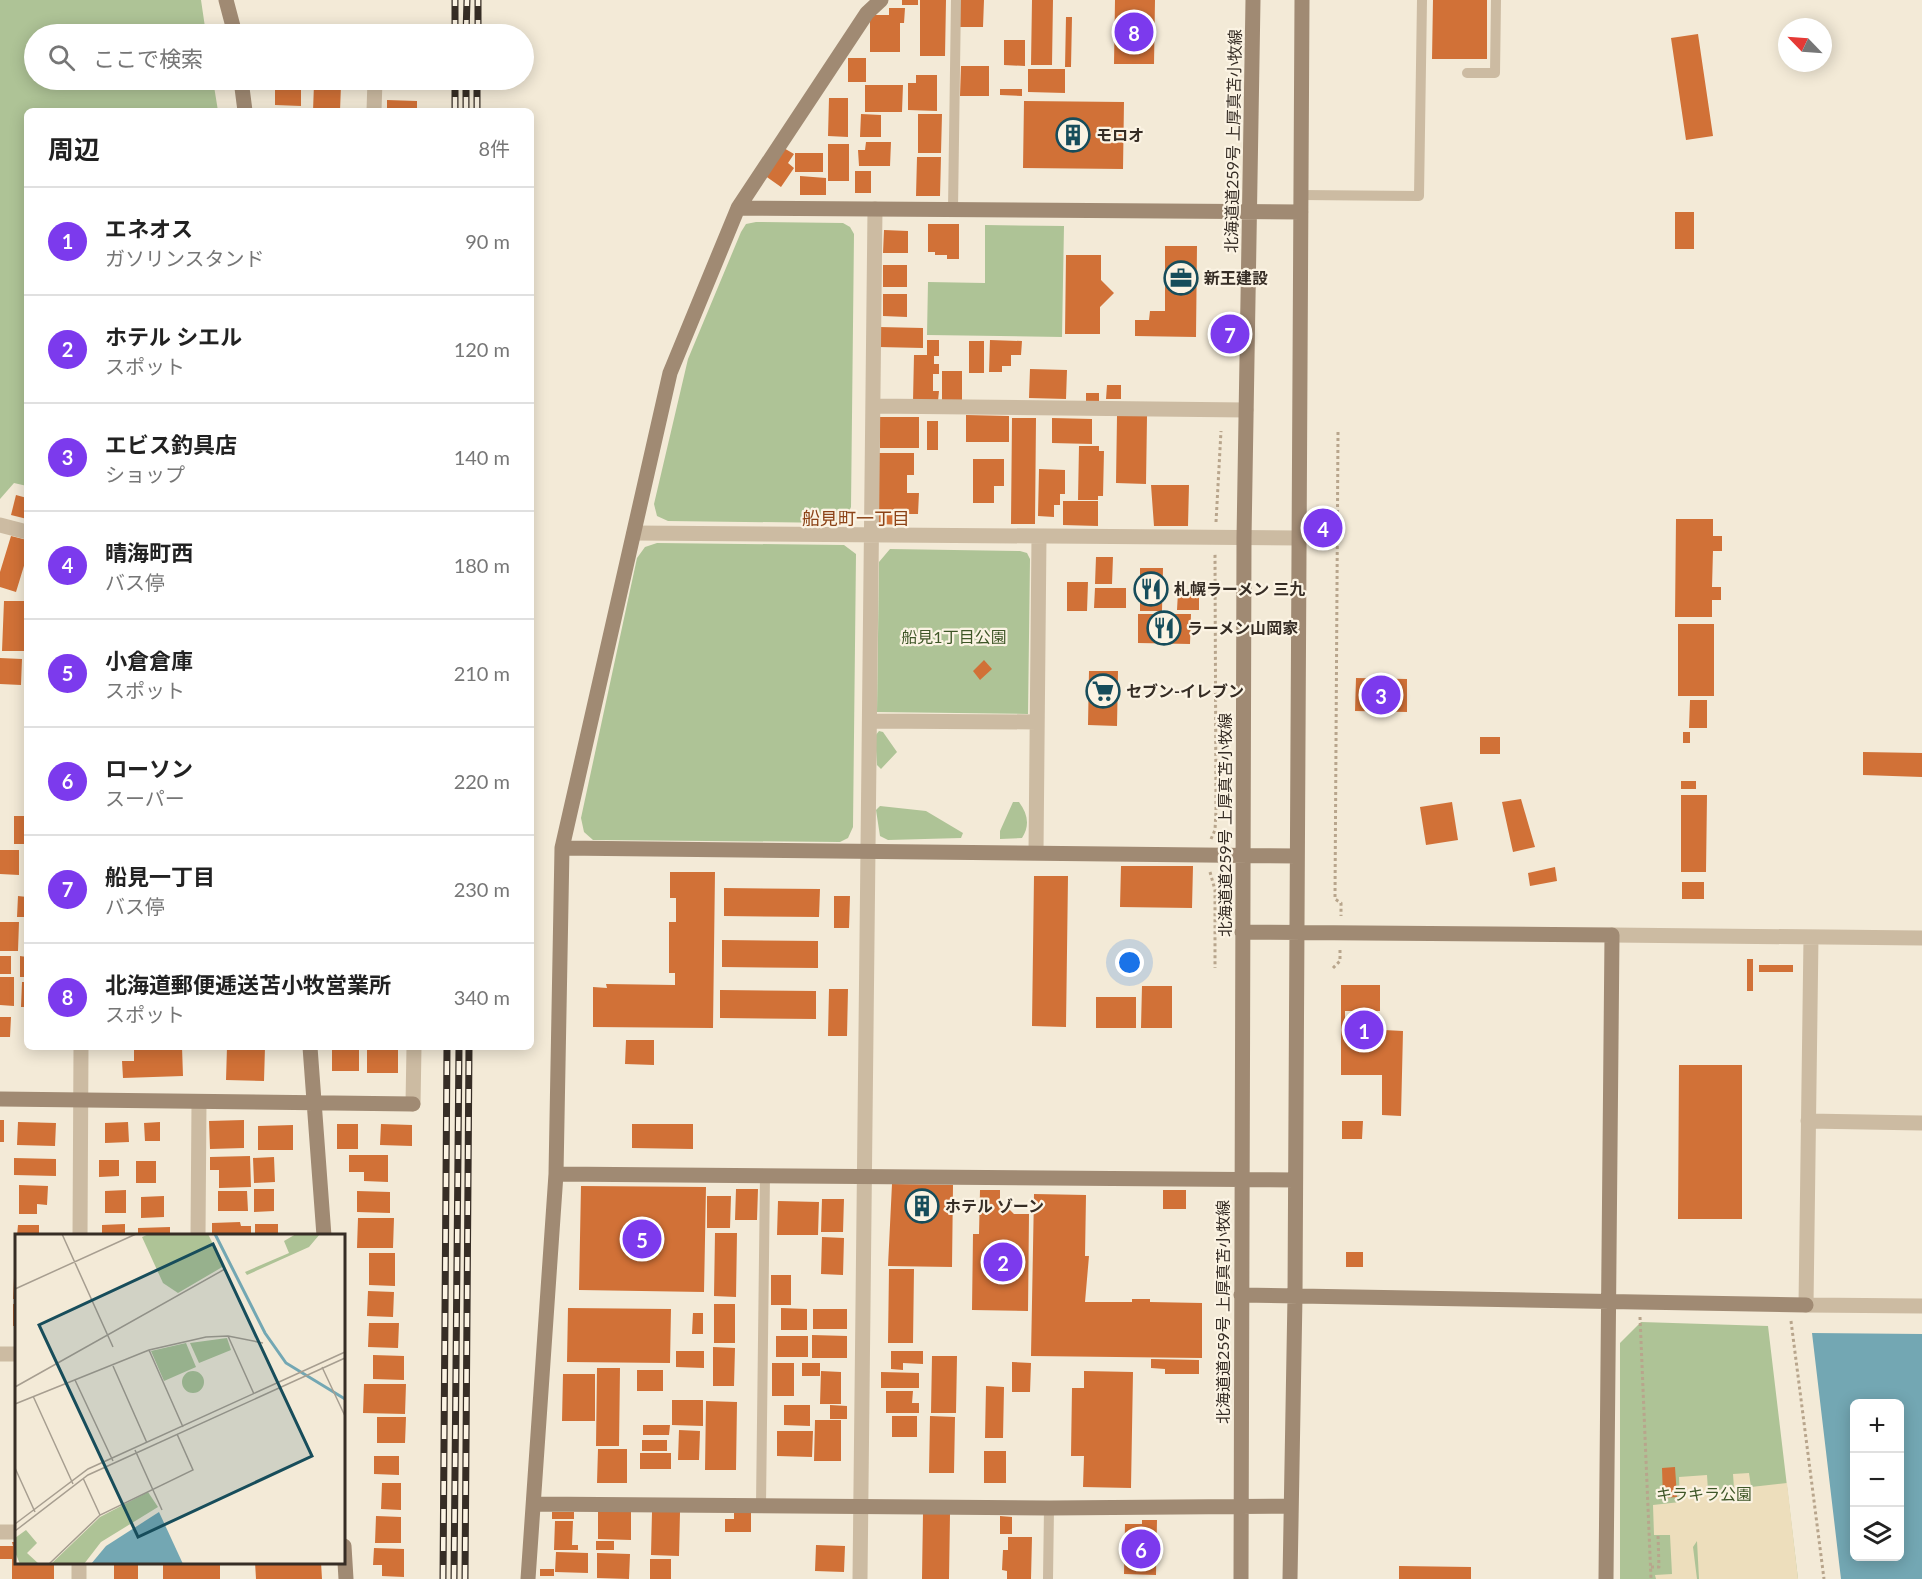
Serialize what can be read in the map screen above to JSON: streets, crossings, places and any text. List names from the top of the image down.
{
  "streets": {
    "street": ["北海道道259号 上厚真苫小牧線"]
  },
  "districts": ["船見町一丁目"],
  "parks": ["船見1丁目公園", "キラキラ公園"],
  "places": {
    "building": ["モロオ", "ホテル ゾーン"],
    "office": ["新王建設"],
    "restaurant": ["札幌ラーメン 三九", "ラーメン山岡家"],
    "supermarket": ["セブン-イレブン"]
  },
  "north": "top left",
  "page": {
    "pins": [
      "8",
      "7",
      "4",
      "3",
      "1",
      "5",
      "2",
      "6"
    ],
    "search": "ここで検索",
    "heading": ["周辺", "8件"],
    "list": [
      {
        "mark": "1",
        "name": "エネオス",
        "note": "ガソリンスタンド",
        "value": "90 m"
      },
      {
        "mark": "2",
        "name": "ホテル シエル",
        "note": "スポット",
        "value": "120 m"
      },
      {
        "mark": "3",
        "name": "エビス釣具店",
        "note": "ショップ",
        "value": "140 m"
      },
      {
        "mark": "4",
        "name": "晴海町西",
        "note": "バス停",
        "value": "180 m"
      },
      {
        "mark": "5",
        "name": "小倉倉庫",
        "note": "スポット",
        "value": "210 m"
      },
      {
        "mark": "6",
        "name": "ローソン",
        "note": "スーパー",
        "value": "220 m"
      },
      {
        "mark": "7",
        "name": "船見一丁目",
        "note": "バス停",
        "value": "230 m"
      },
      {
        "mark": "8",
        "name": "北海道郵便逓送苫小牧営業所",
        "note": "スポット",
        "value": "340 m"
      }
    ],
    "map_buttons": ["+", "−"]
  }
}
